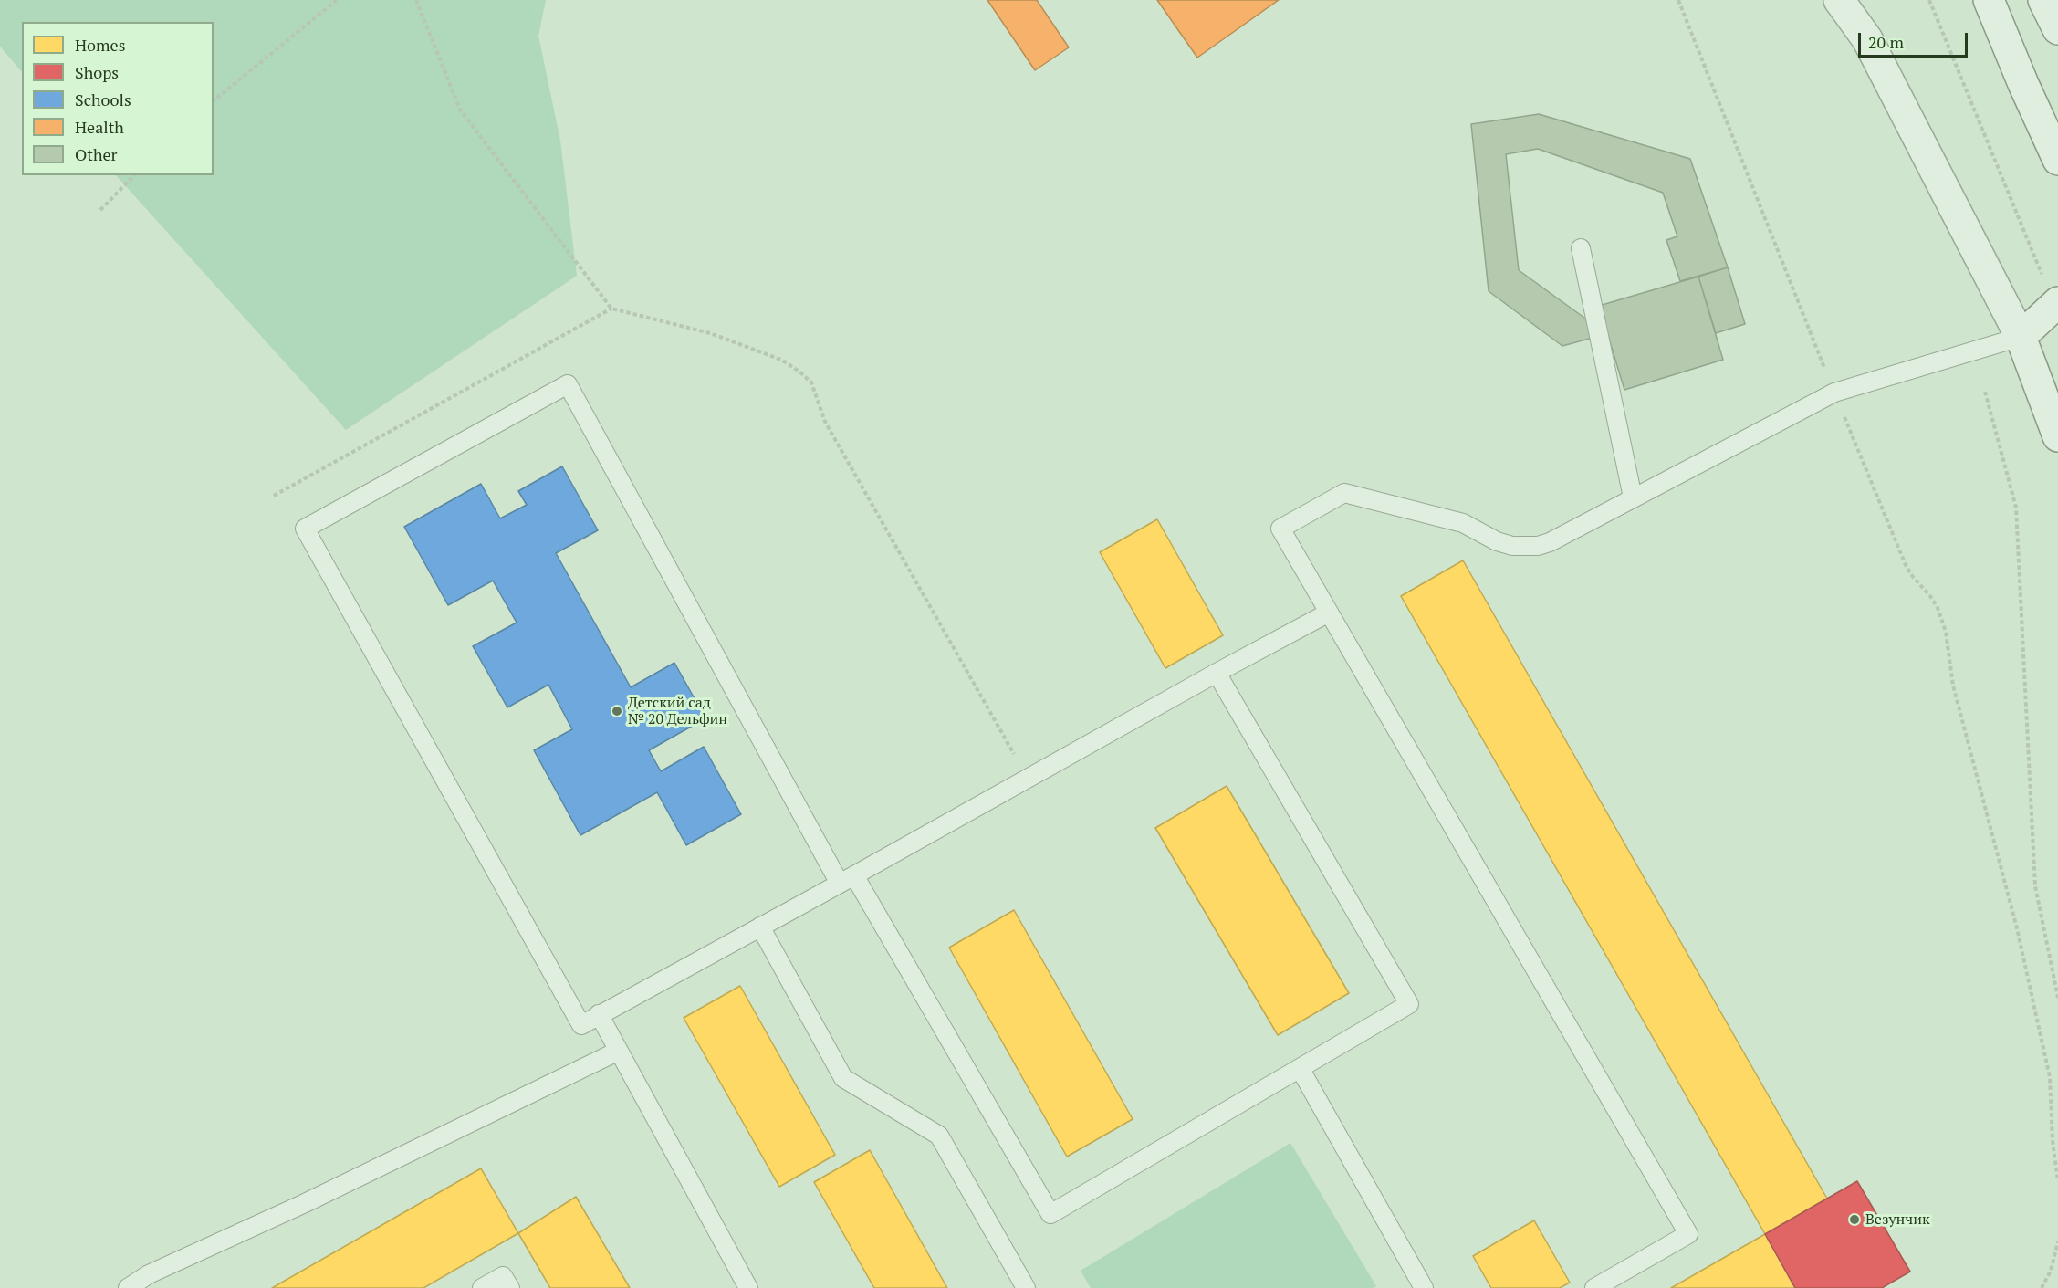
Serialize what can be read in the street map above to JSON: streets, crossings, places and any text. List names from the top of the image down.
{
  "places": ["Детский сад № 20 Дельфин", "Везунчик"],
  "legend": [
    "Homes",
    "Shops",
    "Schools",
    "Health",
    "Other"
  ],
  "scale_bar": "20 m"
}
